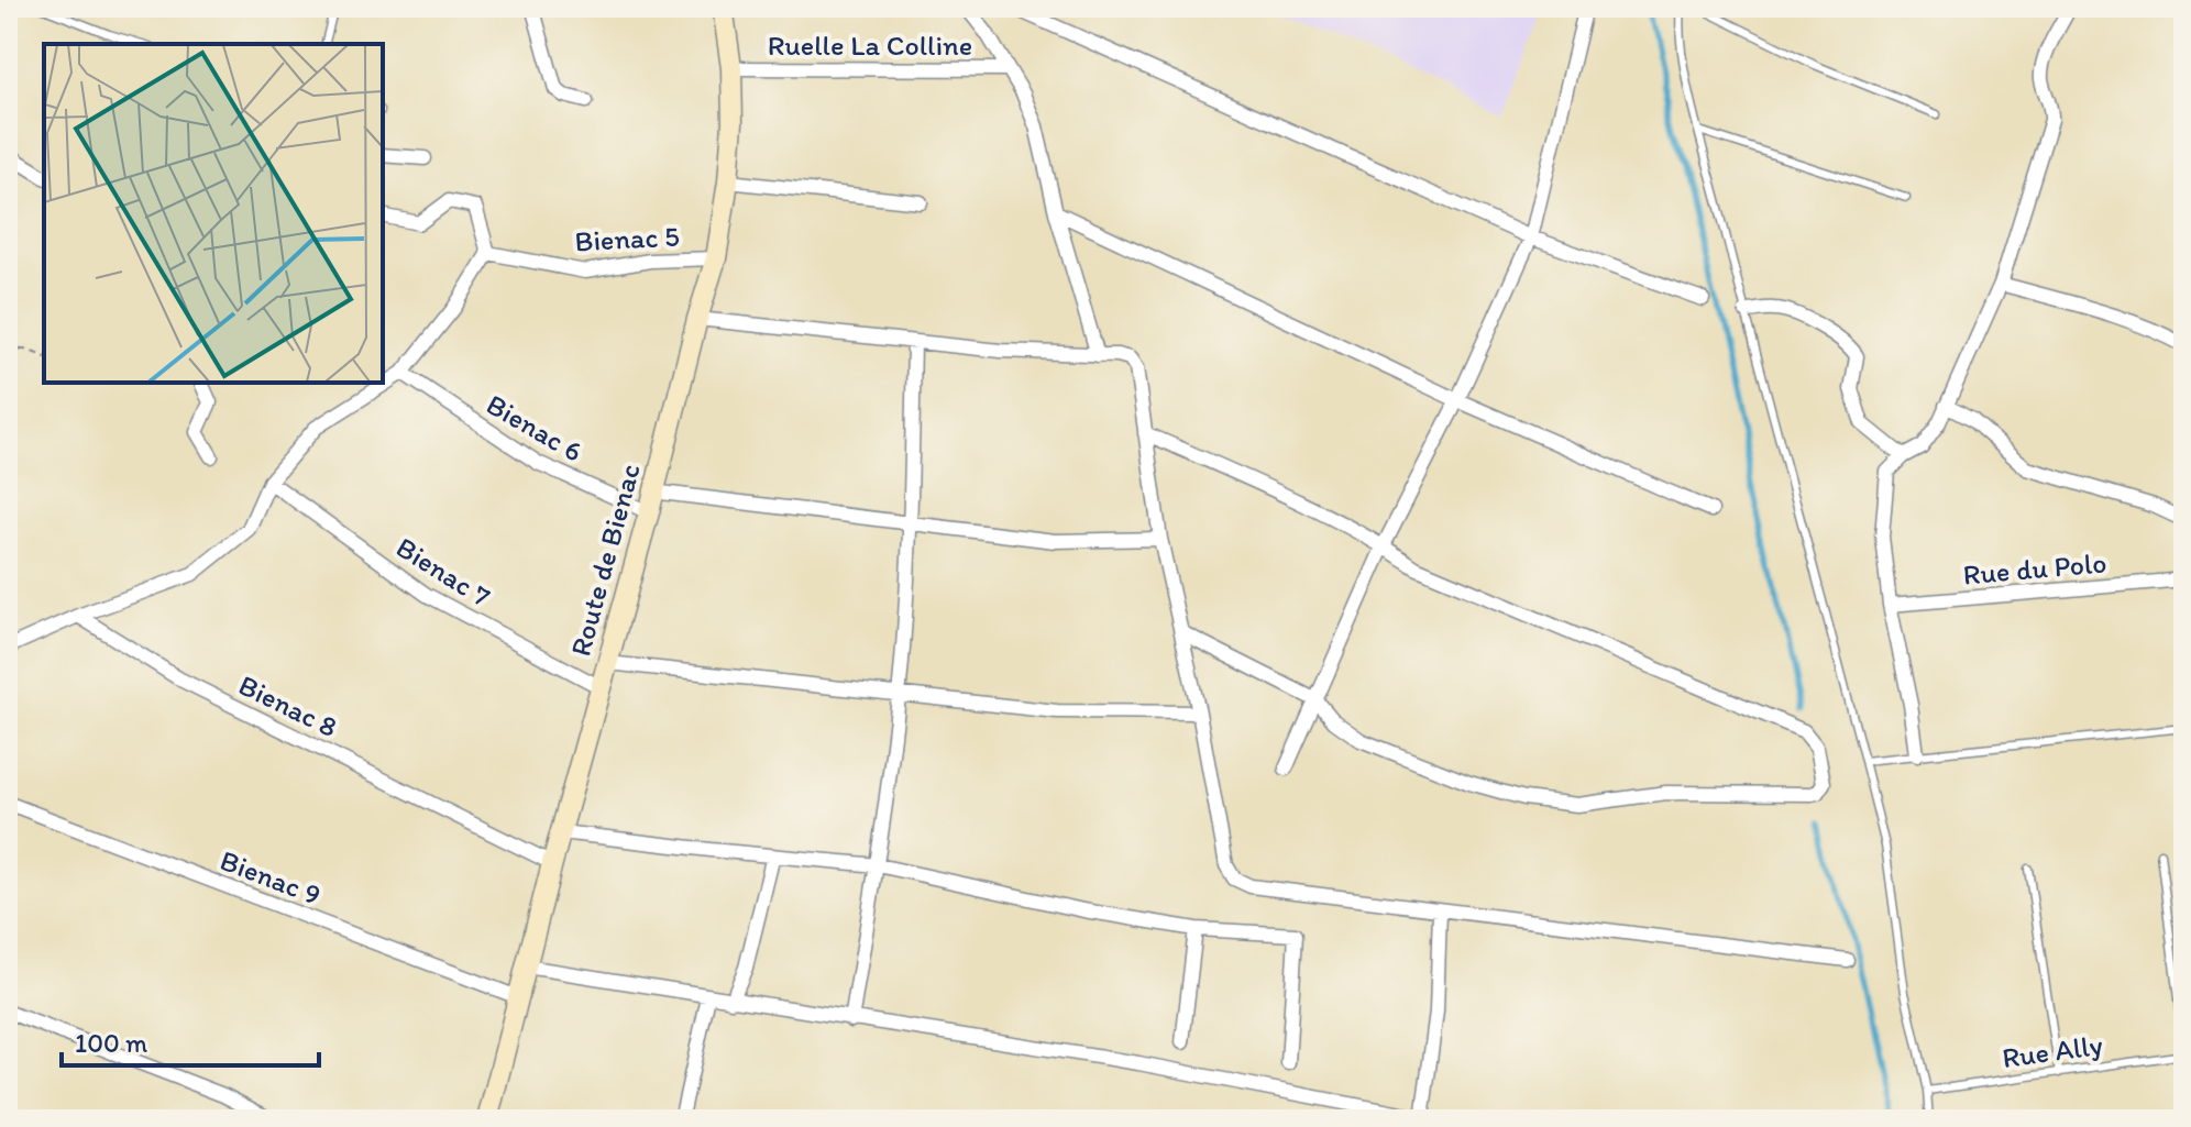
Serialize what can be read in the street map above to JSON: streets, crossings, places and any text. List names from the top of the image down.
{
  "streets": {
    "main road": ["Route de Bienac"],
    "street": [
      "Ruelle La Colline",
      "Bienac 5",
      "Bienac 6",
      "Rue du Polo",
      "Bienac 7",
      "Bienac 8",
      "Bienac 9"
    ],
    "lane": ["Rue Ally"]
  },
  "crossings": [
    ["Ruelle La Colline", "Route de Bienac"],
    ["Bienac 5", "Route de Bienac"],
    ["Bienac 6", "Route de Bienac"],
    ["Route de Bienac", "Bienac 7"],
    ["Route de Bienac", "Bienac 8"],
    ["Route de Bienac", "Bienac 9"]
  ],
  "scale_bar": "100 m"
}
